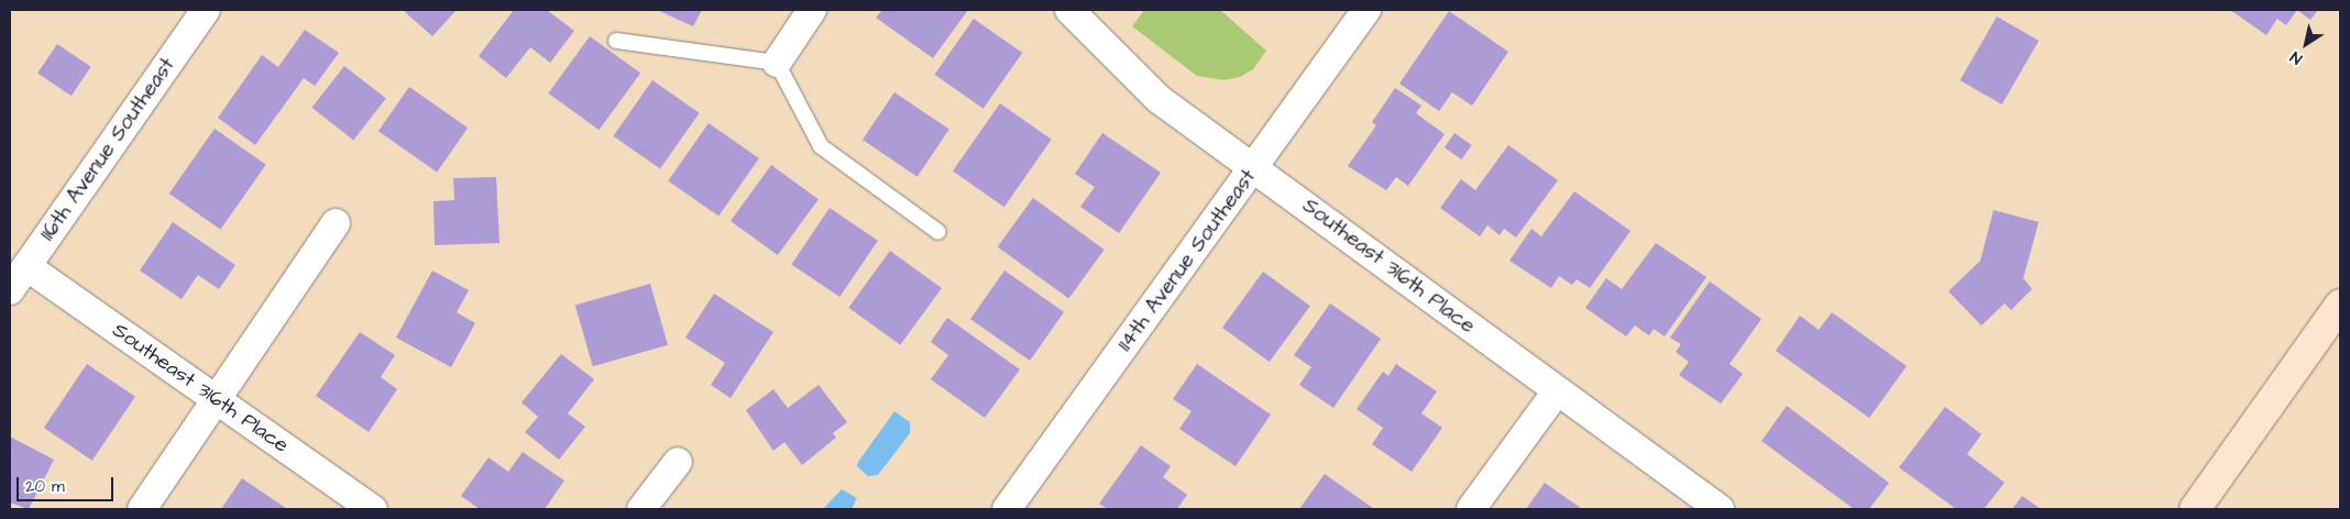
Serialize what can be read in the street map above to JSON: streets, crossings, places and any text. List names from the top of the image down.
{
  "streets": {
    "street": ["116th Avenue Southeast", "114th Avenue Southeast", "Southeast 316th Place"]
  },
  "crossings": [
    ["116th Avenue Southeast", "Southeast 316th Place"],
    ["114th Avenue Southeast", "Southeast 316th Place"]
  ],
  "scale_bar": "20 m",
  "north": "bottom left"
}
